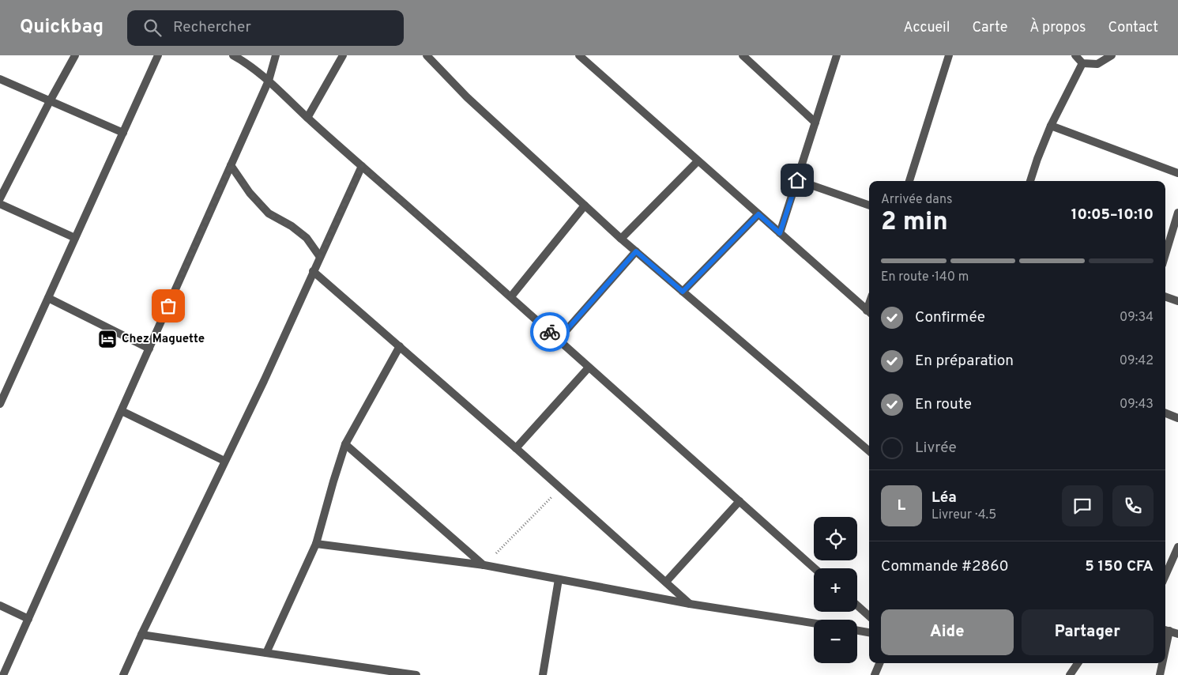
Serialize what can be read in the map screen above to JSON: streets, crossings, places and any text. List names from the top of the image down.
{
  "places": {
    "hotel": ["Chez Maguette"]
  },
  "page": {
    "header": "Quickbag",
    "search": "Rechercher",
    "nav": [
      "Accueil",
      "Carte",
      "À propos",
      "Contact"
    ],
    "heading": ["2 min", "Arrivée dans", "10:05–10:10"],
    "panel": [
      "Léa",
      "Livreur · 4.5",
      "Commande #2860",
      "5 150 CFA"
    ],
    "bar": "En route · 140 m",
    "list": [
      ["Confirmée", "09:34"],
      ["En préparation", "09:42"],
      ["En route", "09:43"],
      "Livrée"
    ],
    "round": "L",
    "map_buttons": ["+", "−"],
    "buttons": ["Aide", "Partager"]
  }
}
